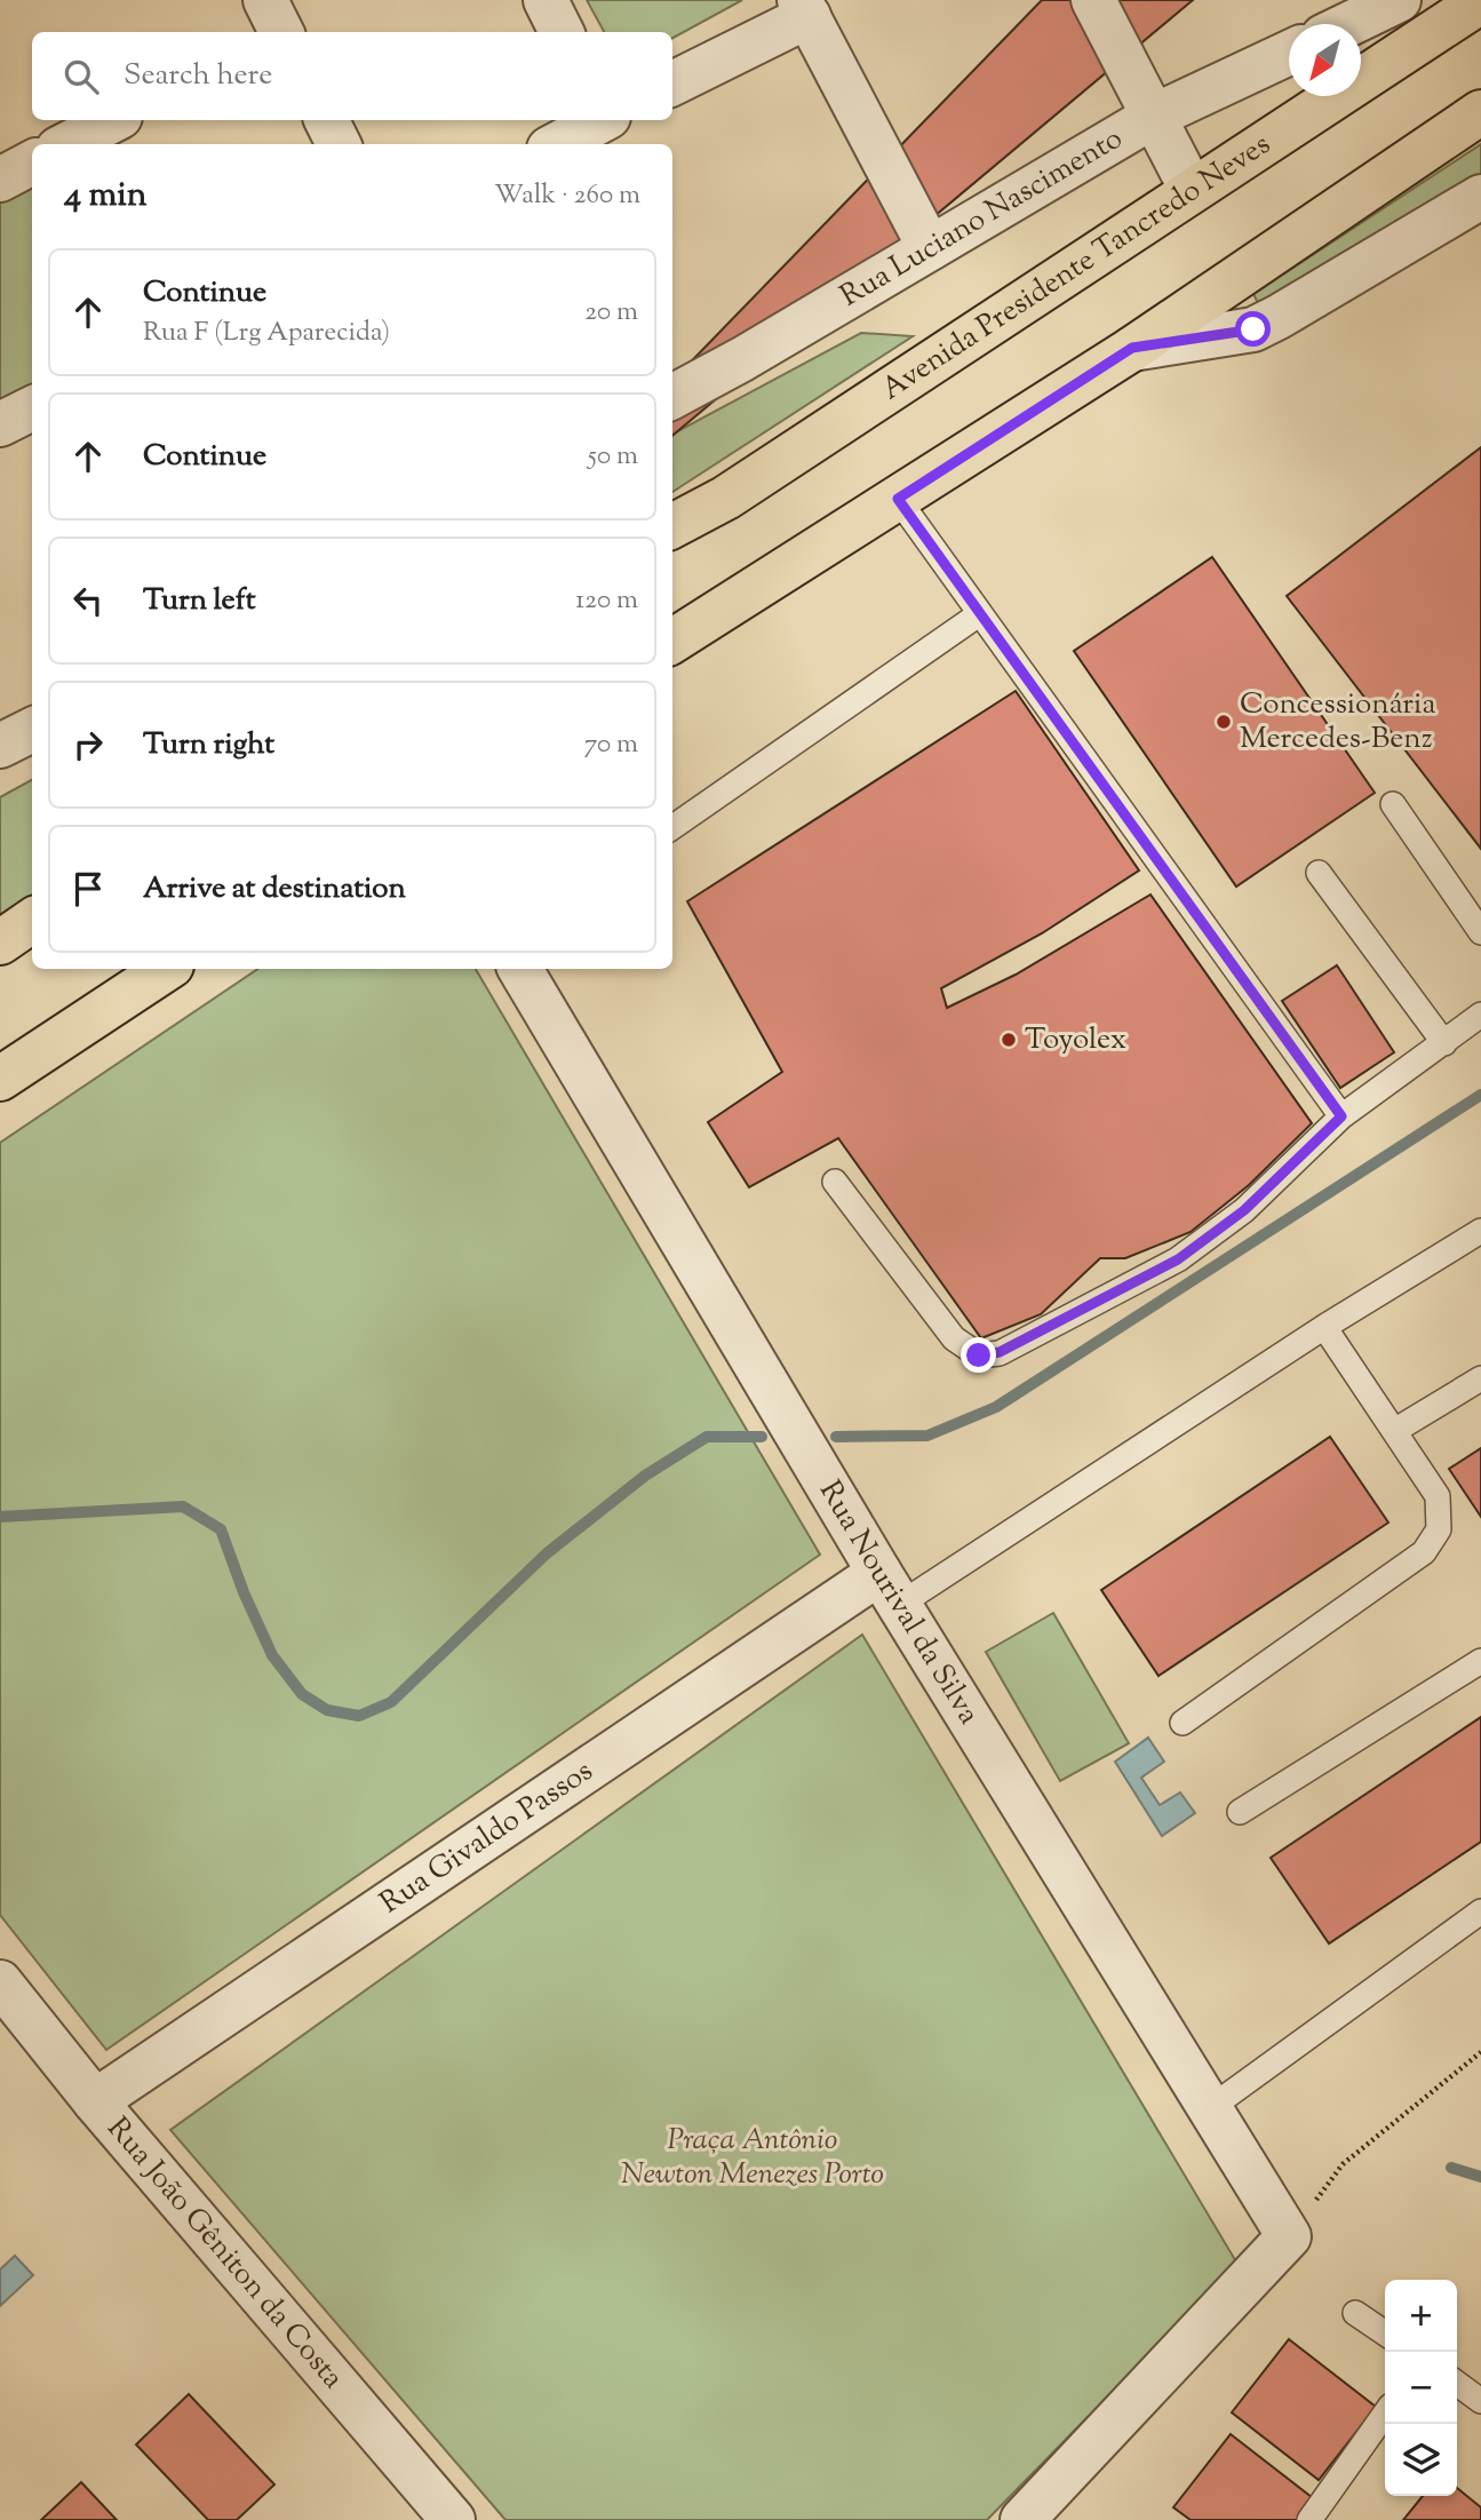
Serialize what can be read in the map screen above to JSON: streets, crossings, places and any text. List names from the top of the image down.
{
  "streets": {
    "main road": ["Avenida Presidente Tancredo Neves"],
    "street": [
      "Rua Luciano Nascimento",
      "Rua Nourival da Silva",
      "Rua Givaldo Passos",
      "Rua João Gêniton da Costa"
    ]
  },
  "crossings": [
    ["Rua Nourival da Silva", "Rua Givaldo Passos"],
    ["Rua Givaldo Passos", "Rua João Gêniton da Costa"]
  ],
  "parks": ["Praça Antônio Newton Menezes Porto"],
  "places": ["Concessionária Mercedes-Benz", "Toyolex"],
  "north": "bottom left",
  "page": {
    "search": "Search here",
    "heading": ["4 min", "Walk · 260 m"],
    "list": [
      ["Continue", "Rua F (Lrg Aparecida)", "20 m"],
      ["Continue", "50 m"],
      ["Turn left", "120 m"],
      ["Turn right", "70 m"],
      "Arrive at destination"
    ],
    "map_buttons": ["+", "−"]
  }
}
